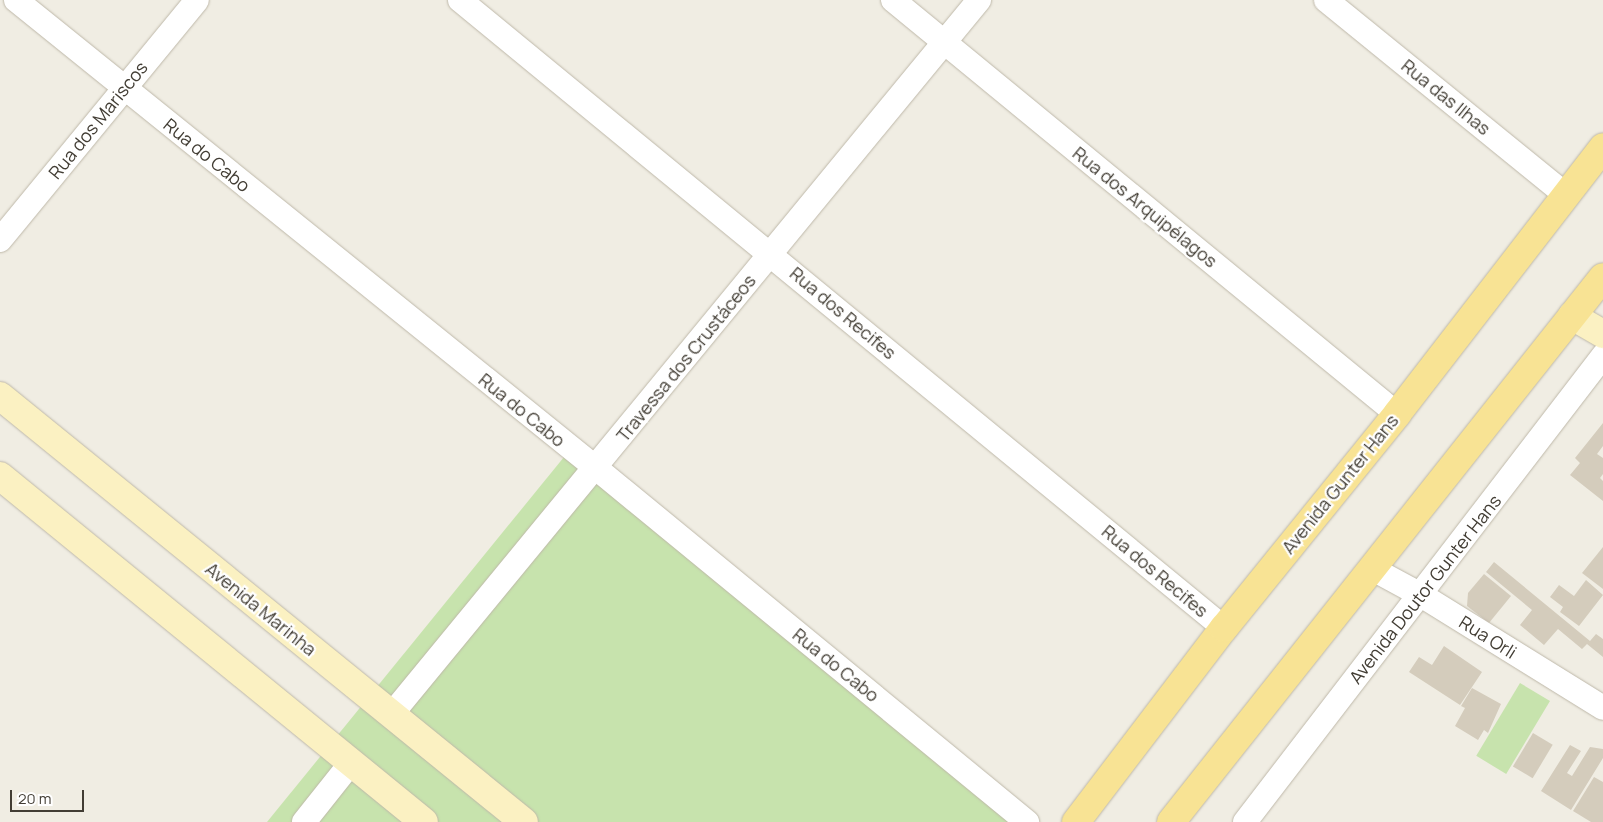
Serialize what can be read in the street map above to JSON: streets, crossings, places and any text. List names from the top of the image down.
{
  "streets": {
    "main road": ["Avenida Gunter Hans"],
    "street": [
      "Rua das Ilhas",
      "Rua dos Mariscos",
      "Rua do Cabo",
      "Rua dos Arquipélagos",
      "Rua dos Recifes",
      "Travessa dos Crustáceos",
      "Avenida Doutor Gunter Hans",
      "Avenida Marinha",
      "Rua Orli"
    ]
  },
  "crossings": [
    ["Rua das Ilhas", "Avenida Gunter Hans"],
    ["Rua dos Mariscos", "Rua do Cabo"],
    ["Rua do Cabo", "Travessa dos Crustáceos"],
    ["Rua dos Arquipélagos", "Travessa dos Crustáceos"],
    ["Rua dos Arquipélagos", "Avenida Gunter Hans"],
    ["Rua dos Recifes", "Travessa dos Crustáceos"],
    ["Rua dos Recifes", "Avenida Gunter Hans"],
    ["Travessa dos Crustáceos", "Avenida Marinha"],
    ["Avenida Doutor Gunter Hans", "Rua Orli"]
  ],
  "scale_bar": "20 m"
}
